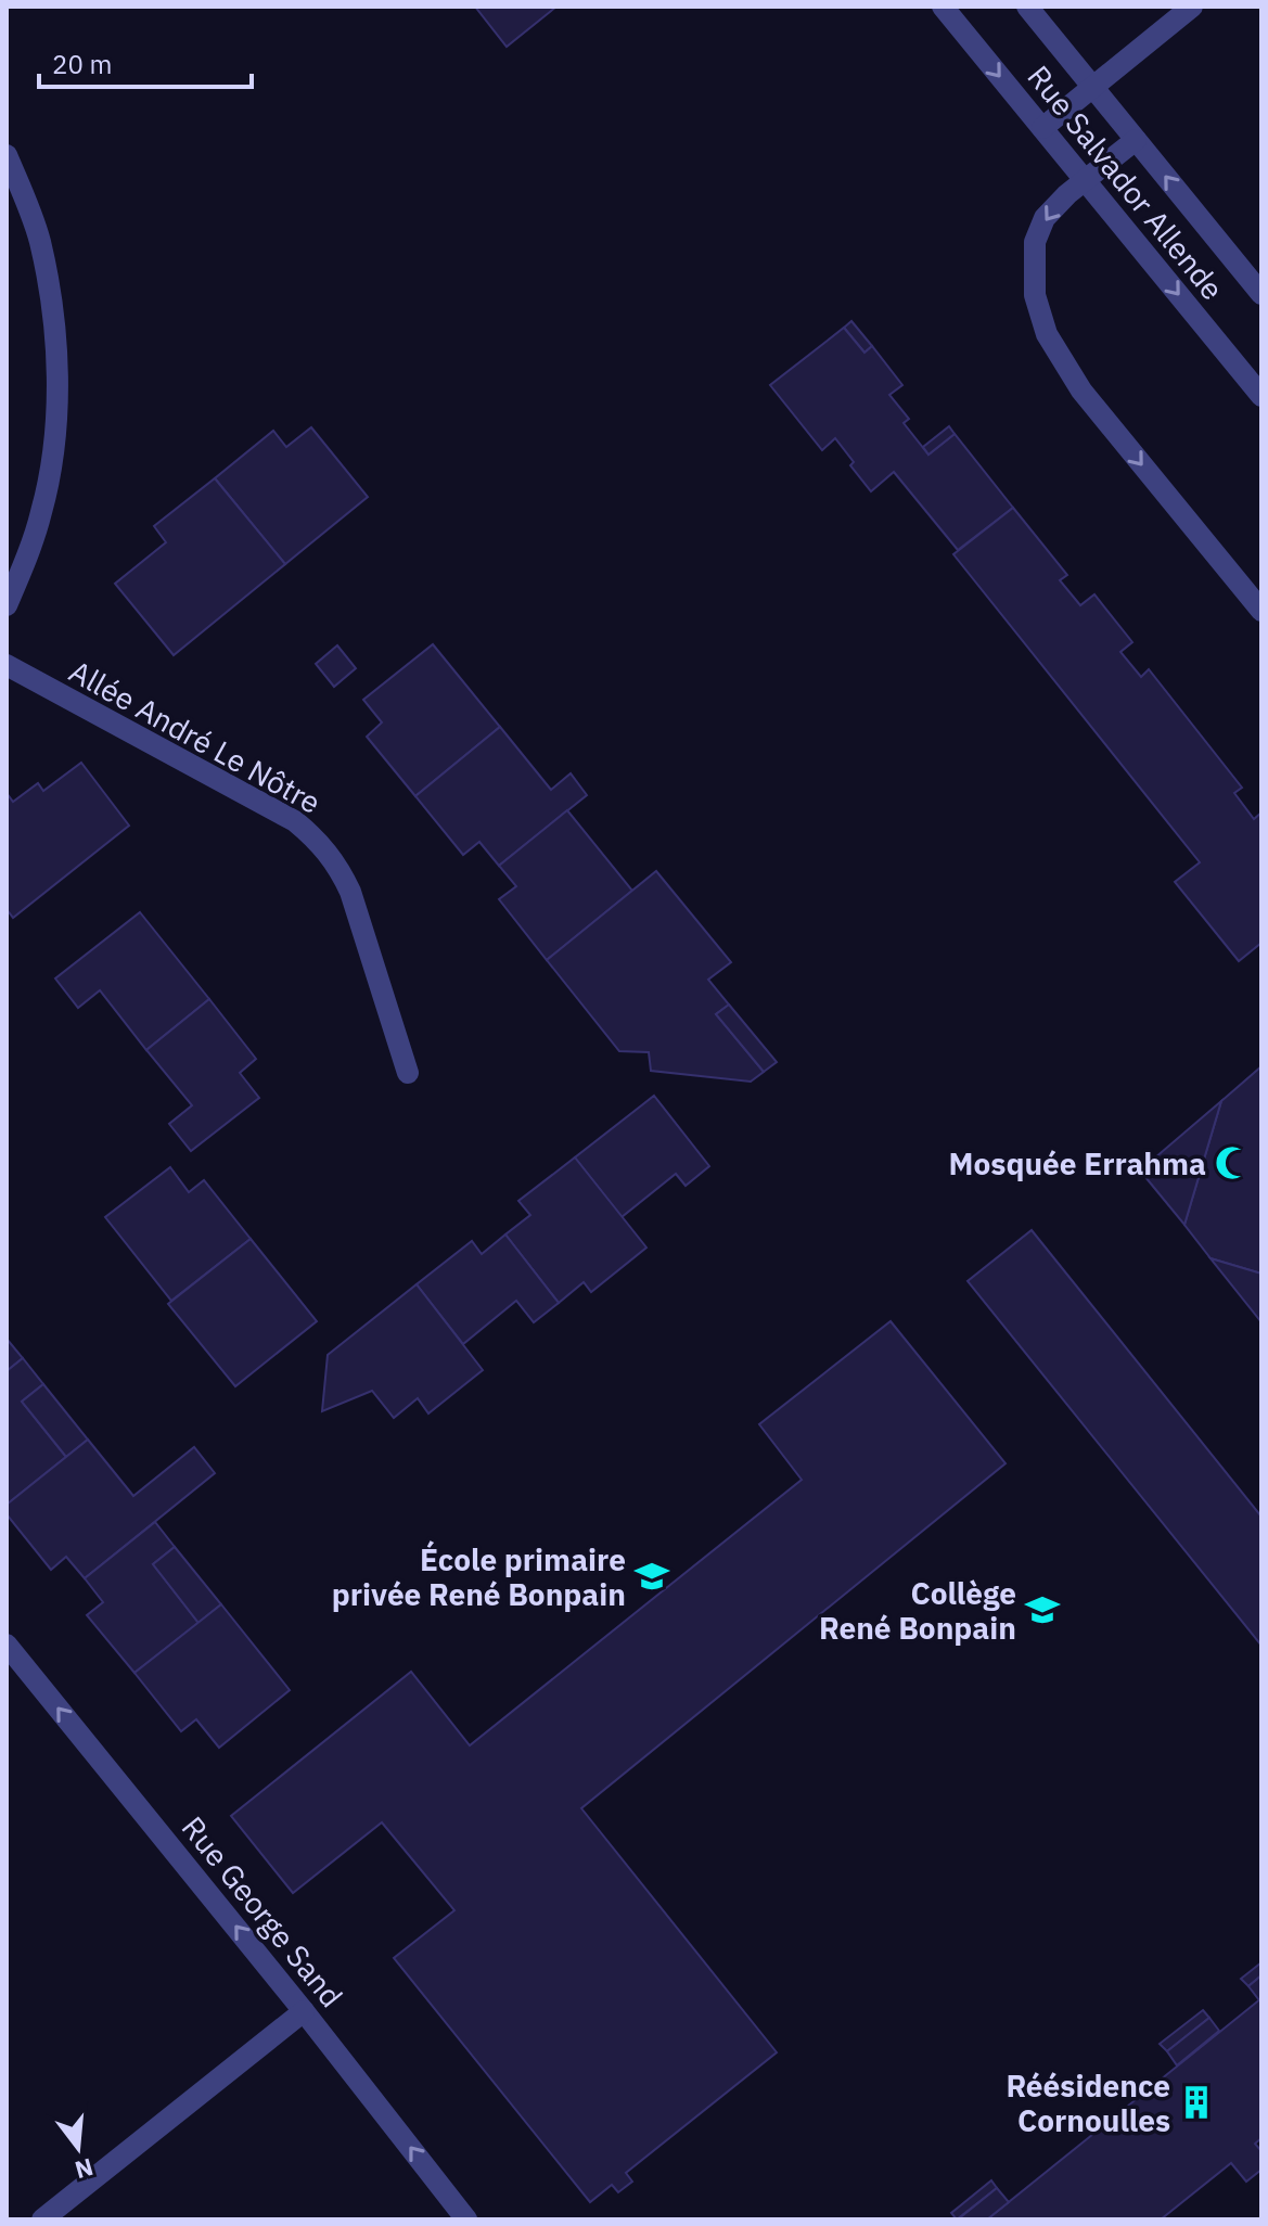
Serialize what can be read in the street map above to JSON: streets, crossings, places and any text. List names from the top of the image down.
{
  "streets": {
    "street": ["Rue Salvador Allende", "Allée André Le Nôtre", "Rue George Sand"]
  },
  "one_way": ["Rue George Sand"],
  "places": {
    "mosque": ["Mosquée Errahma"],
    "school or university": ["École primaire privée René Bonpain", "Collège René Bonpain"],
    "building": ["Réésidence Cornoulles"]
  },
  "scale_bar": "20 m",
  "north": "bottom"
}
